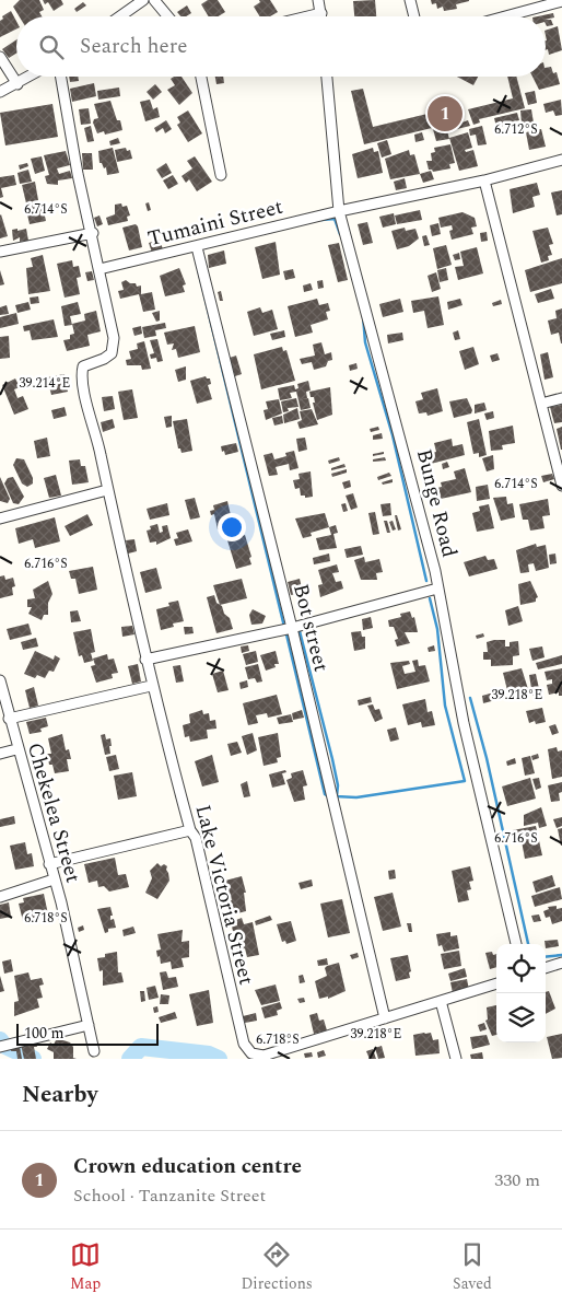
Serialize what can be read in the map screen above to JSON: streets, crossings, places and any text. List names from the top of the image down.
{
  "streets": {
    "street": [
      "Tumaini Street",
      "Bunge Road",
      "Bot street",
      "Chekelea Street",
      "Lake Victoria Street"
    ]
  },
  "crossings": [
    ["Tumaini Street", "Bunge Road"],
    ["Tumaini Street", "Bot street"],
    ["Bot street", "Lake Victoria Street"]
  ],
  "scale_bar": "100 m",
  "page": {
    "search": "Search here",
    "pins": "1",
    "scale": "100 m",
    "heading": "Nearby",
    "list": [
      {
        "mark": "1",
        "name": "Crown education centre",
        "note": "School · Tanzanite Street",
        "value": "330 m"
      }
    ],
    "nav": ["Map", "Directions", "Saved"]
  },
  "coordinates": [
    "6.712°S",
    "6.714°S",
    "39.214°E",
    "6.716°S",
    "39.218°E",
    "6.718°S"
  ]
}
